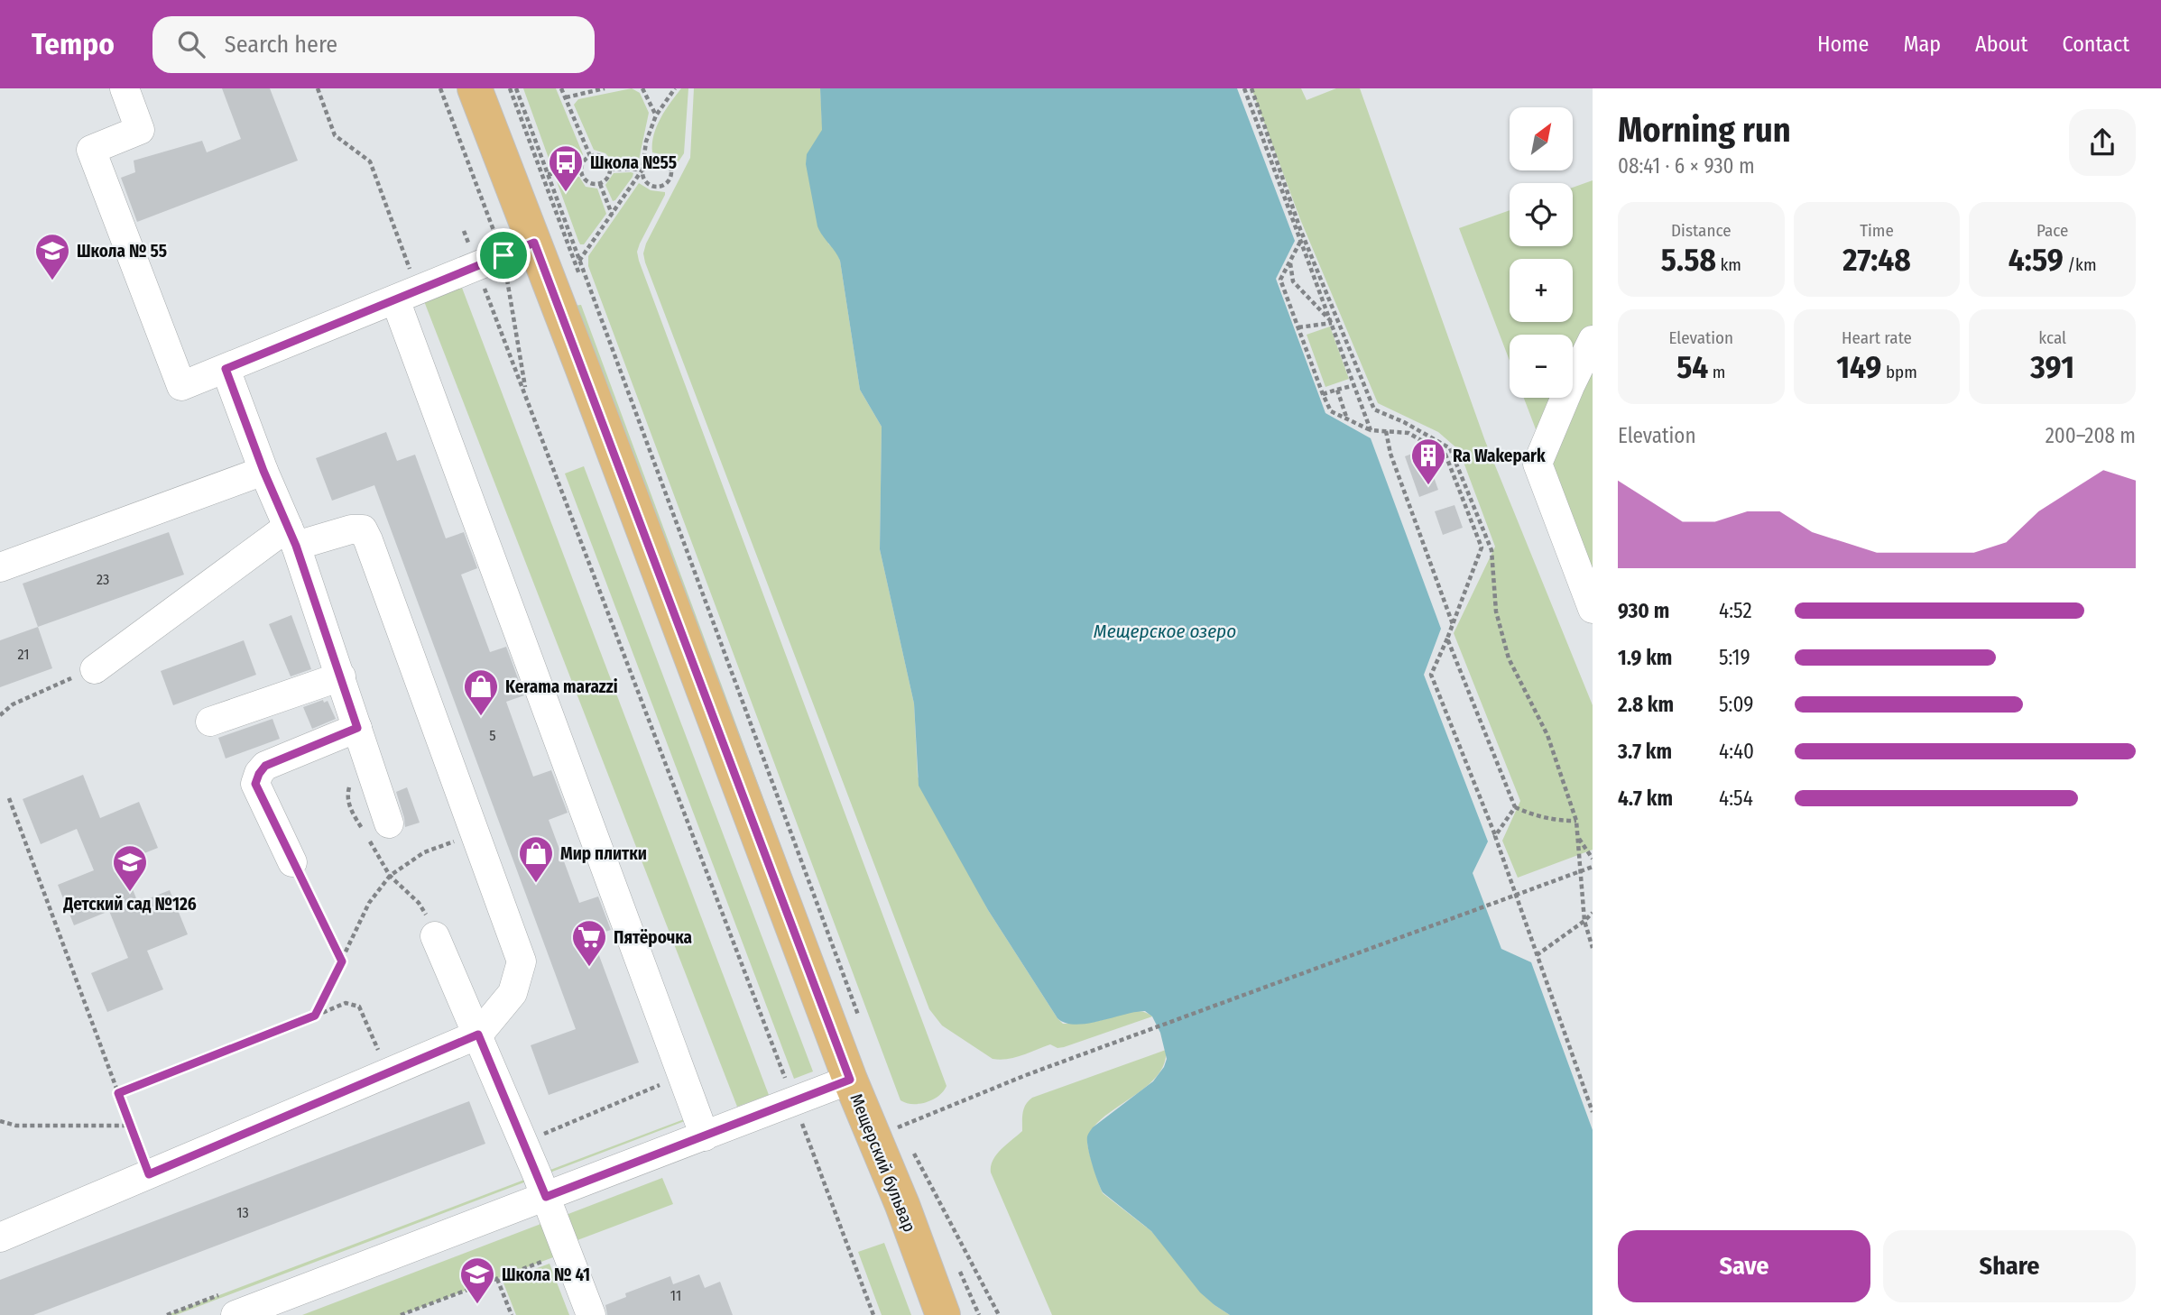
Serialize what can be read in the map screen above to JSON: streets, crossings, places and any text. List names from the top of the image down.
{
  "streets": {
    "main road": ["Мещерский бульвар"]
  },
  "water": ["Мещерское озеро"],
  "places": {
    "bus stop": ["Школа №55"],
    "school or university": ["Школа № 55", "Детский сад №126", "Школа № 41"],
    "building": ["Ra Wakepark"],
    "shop": ["Kerama marazzi", "Мир плитки"],
    "supermarket": ["Пятёрочка"]
  },
  "house_numbers": [
    "23",
    "21",
    "5",
    "13",
    "11"
  ],
  "north": "top right",
  "page": {
    "header": "Tempo",
    "search": "Search here",
    "nav": [
      "Home",
      "Map",
      "About",
      "Contact"
    ],
    "heading": ["Morning run", "08:41 · 6 × 930 m"],
    "map_buttons": ["+", "−"],
    "stats": [
      ["Distance", "5.58 km"],
      ["Time", "27:48"],
      ["Pace", "4:59 /km"],
      ["Elevation", "54 m"],
      ["Heart rate", "149 bpm"],
      ["kcal", "391"]
    ],
    "chart": ["Elevation", "200–208 m"],
    "list": [
      {
        "name": "930 m",
        "note": "4:52"
      },
      {
        "name": "1.9 km",
        "note": "5:19"
      },
      {
        "name": "2.8 km",
        "note": "5:09"
      },
      {
        "name": "3.7 km",
        "note": "4:40"
      },
      {
        "name": "4.7 km",
        "note": "4:54"
      }
    ],
    "buttons": ["Save", "Share"]
  }
}
